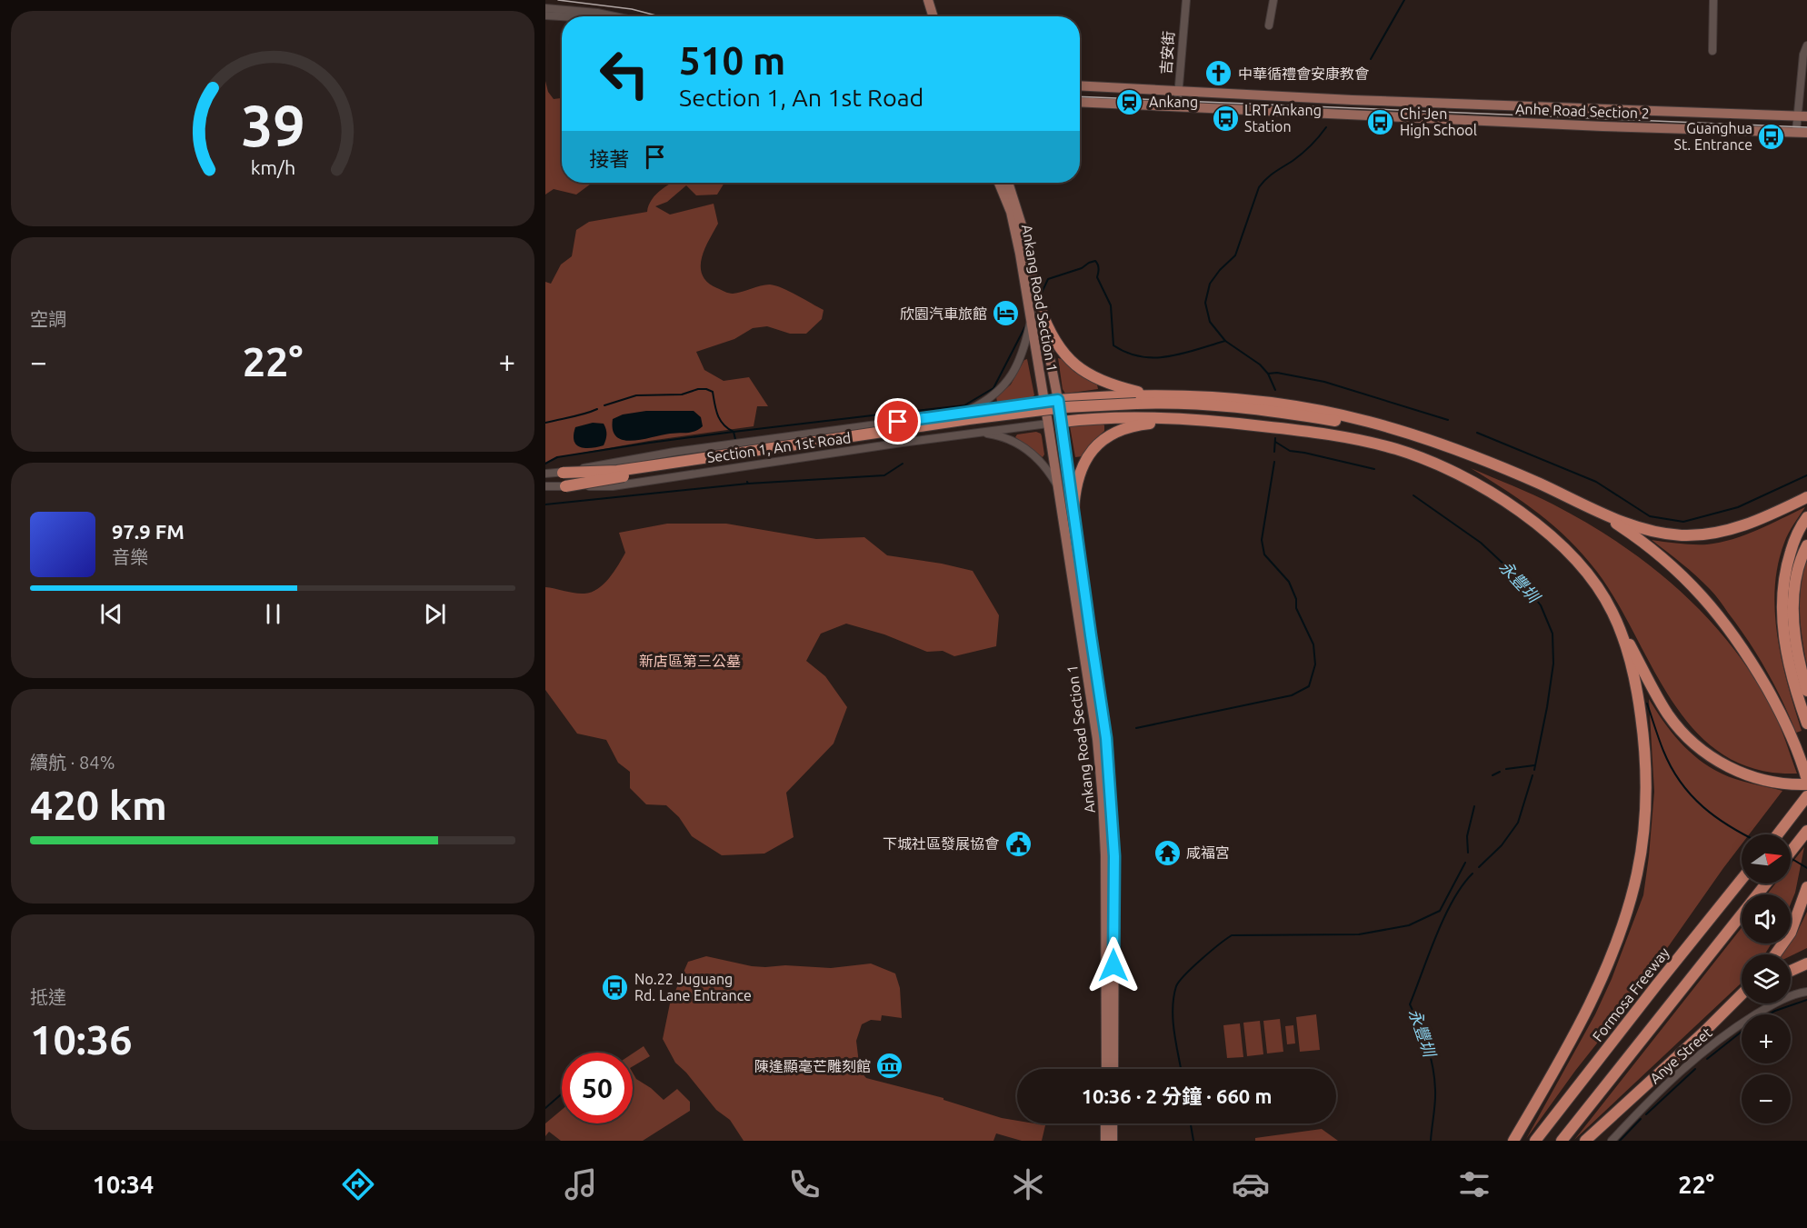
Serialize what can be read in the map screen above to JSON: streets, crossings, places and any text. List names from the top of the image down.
{
  "streets": {
    "highway": ["Formosa Freeway"],
    "main road": ["Anhe Road Section 2", "Ankang Road Section 1"],
    "street": ["吉安街", "Section 1, An 1st Road", "Anye Street"]
  },
  "crossings": [
    ["吉安街", "Anhe Road Section 2"],
    ["Ankang Road Section 1", "Section 1, An 1st Road"]
  ],
  "water": ["永豐圳"],
  "parks": ["新店區第三公墓"],
  "places": {
    "church": ["中華循禮會安康教會"],
    "station": ["Ankang"],
    "bus stop": [
      "LRT Ankang Station",
      "Chi Jen High School",
      "Guanghua St. Entrance",
      "No.22 Juguang Rd. Lane Entrance"
    ],
    "hotel": ["欣園汽車旅館"],
    "public building": ["下城社區發展協會"],
    "temple": ["咸福宮"],
    "museum": ["陳逢顯毫芒雕刻館"]
  },
  "north": "right",
  "page": {
    "turn": ["510 m", "Section 1, An 1st Road"],
    "then": "接著",
    "tile": [
      "空調",
      ["續航 · 84%", "420 km"],
      ["抵達", "10:36"]
    ],
    "heat": ["−", "22°", "+"],
    "song": ["97.9 FM", "音樂"],
    "map_buttons": ["+", "−"],
    "limit": "50",
    "trip": "10:36 · 2 分鐘 · 660 m",
    "tabs": ["10:34", "22°"],
    "gauge": ["39", "km/h"]
  }
}
